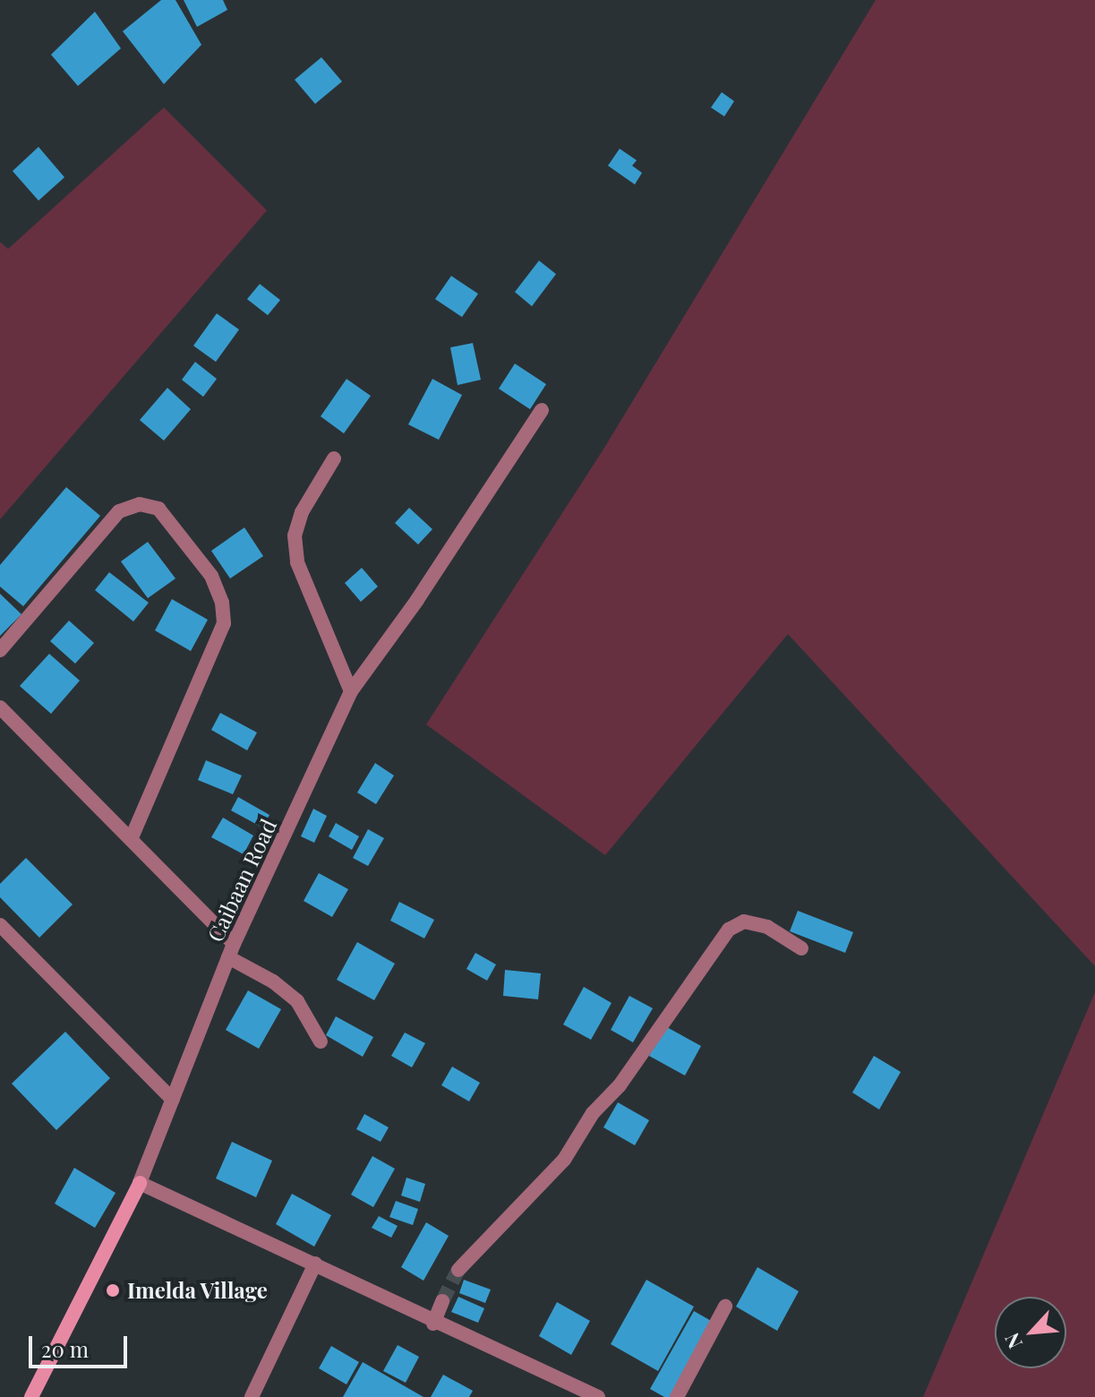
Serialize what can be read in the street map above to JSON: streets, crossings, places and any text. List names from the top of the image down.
{
  "streets": {
    "street": ["Caibaan Road"]
  },
  "places": ["Imelda Village"],
  "scale_bar": "20 m",
  "north": "bottom left"
}
